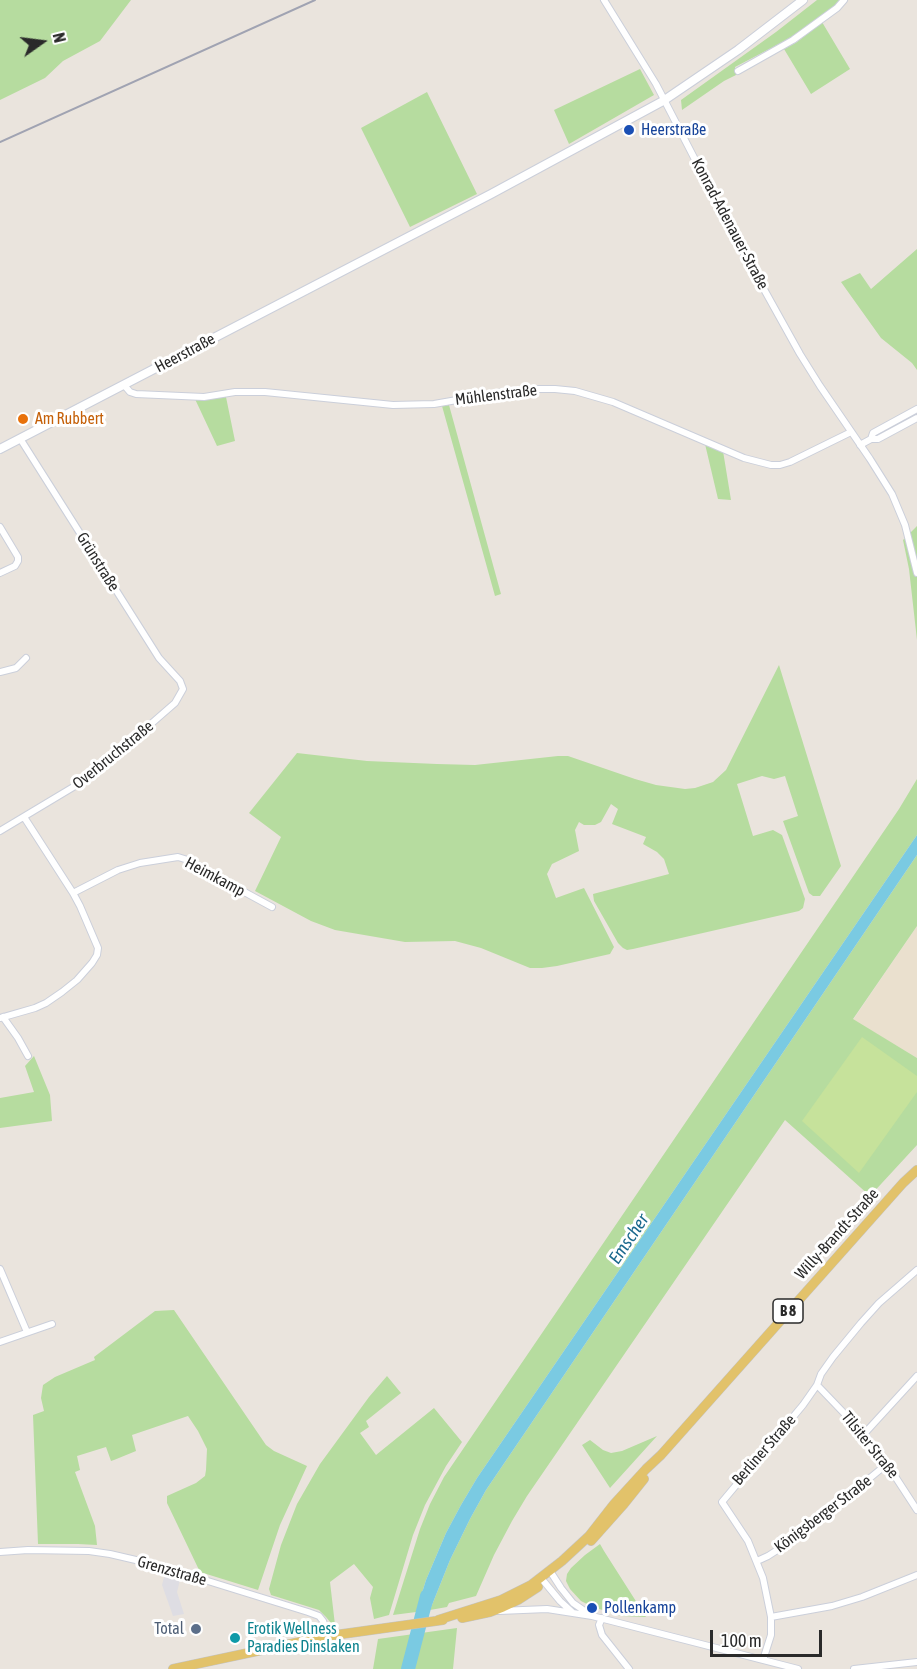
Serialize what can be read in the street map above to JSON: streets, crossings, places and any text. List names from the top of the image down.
{
  "streets": {
    "main road": ["Heerstraße", "Willy-Brandt-Straße", "B 8"],
    "street": [
      "Konrad-Adenauer-Straße",
      "Mühlenstraße",
      "Grünstraße",
      "Overbruchstraße",
      "Heimkamp",
      "Tilsiter Straße",
      "Berliner Straße",
      "Königsberger Straße",
      "Grenzstraße"
    ]
  },
  "crossings": [
    ["Konrad-Adenauer-Straße", "Heerstraße"],
    ["Konrad-Adenauer-Straße", "Mühlenstraße"],
    ["Heerstraße", "Mühlenstraße"],
    ["Heerstraße", "Grünstraße"],
    ["Grünstraße", "Overbruchstraße"],
    ["Willy-Brandt-Straße", "Grenzstraße"],
    ["Tilsiter Straße", "Berliner Straße"],
    ["Tilsiter Straße", "Königsberger Straße"],
    ["Berliner Straße", "Königsberger Straße"]
  ],
  "water": ["Emscher"],
  "places": [
    "Heerstraße",
    "Am Rubbert",
    "Pollenkamp",
    "Total",
    "Erotik Wellness Paradies Dinslaken"
  ],
  "scale_bar": "100 m",
  "north": "right"
}
